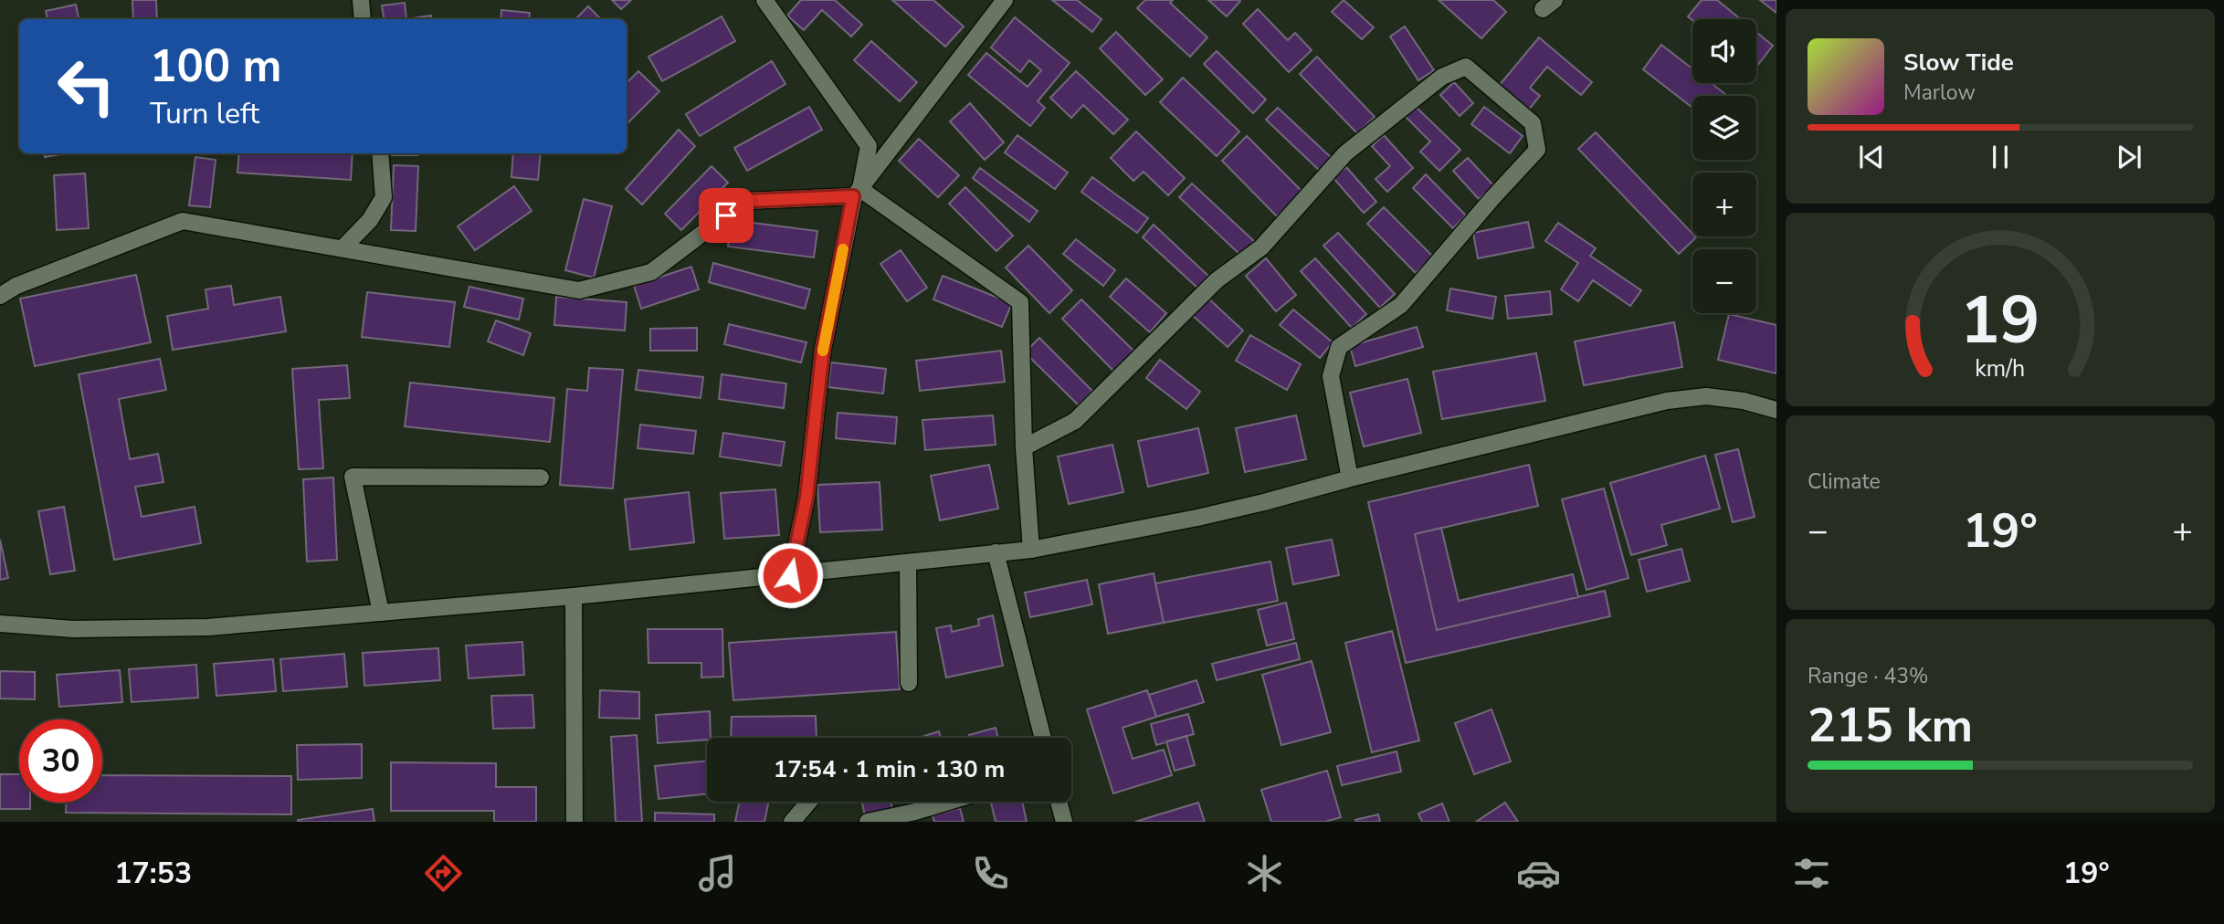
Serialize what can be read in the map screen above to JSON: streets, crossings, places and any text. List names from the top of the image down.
{
  "page": {
    "map_buttons": ["+", "−"],
    "turn": ["100 m", "Turn left"],
    "song": ["Slow Tide", "Marlow"],
    "tile": [
      "Climate",
      ["Range · 43%", "215 km"]
    ],
    "heat": ["−", "19°", "+"],
    "limit": "30",
    "trip": "17:54 · 1 min · 130 m",
    "tabs": ["17:53", "19°"],
    "gauge": ["19", "km/h"]
  }
}
